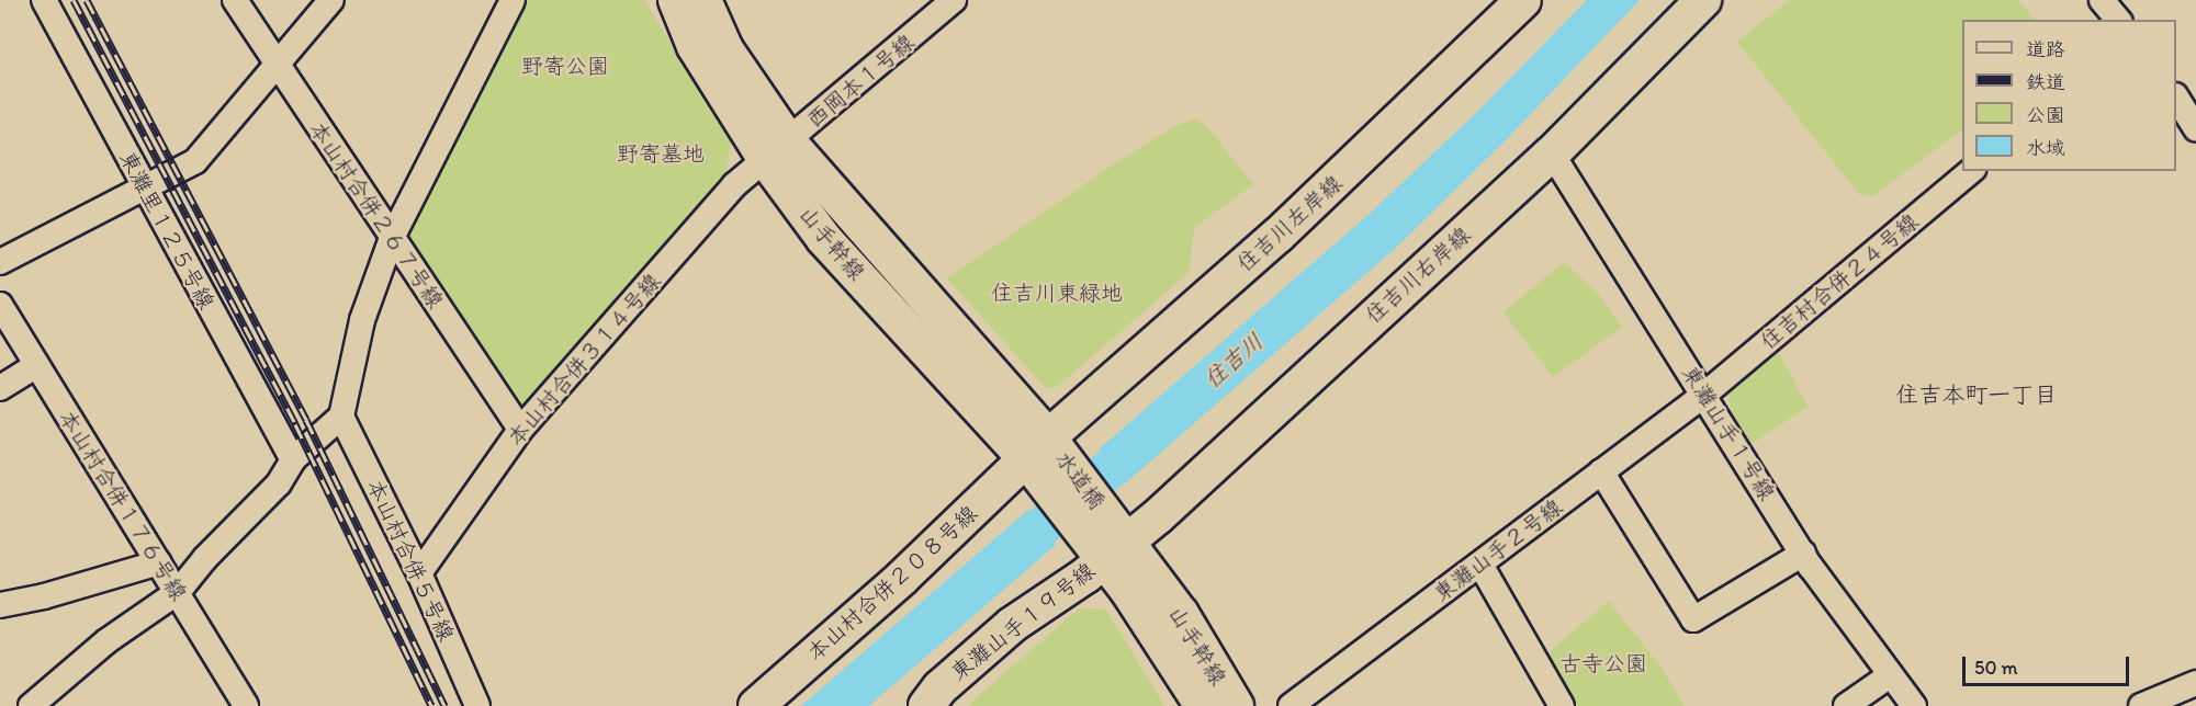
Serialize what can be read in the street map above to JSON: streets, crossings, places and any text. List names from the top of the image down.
{
  "streets": {
    "street": [
      "西岡本１号線",
      "本山村合併２６７号線",
      "住吉川左岸線",
      "東灘里１２５号線",
      "山手幹線",
      "住吉川右岸線",
      "住吉村合併２４号線",
      "本山村合併３１４号線",
      "東灘山手１号線",
      "水道橋",
      "本山村合併１７６号線",
      "東灘山手２号線",
      "本山村合併５号線",
      "本山村合併２０８号線",
      "東灘山手１９号線"
    ]
  },
  "crossings": [
    ["西岡本１号線", "山手幹線"],
    ["西岡本１号線", "本山村合併３１４号線"],
    ["本山村合併２６７号線", "本山村合併３１４号線"],
    ["住吉川左岸線", "山手幹線"],
    ["住吉川左岸線", "水道橋"],
    ["住吉川左岸線", "本山村合併２０８号線"],
    ["山手幹線", "住吉川右岸線"],
    ["山手幹線", "本山村合併３１４号線"],
    ["山手幹線", "水道橋"],
    ["山手幹線", "本山村合併２０８号線"],
    ["山手幹線", "東灘山手１９号線"],
    ["住吉川右岸線", "東灘山手１号線"],
    ["住吉川右岸線", "水道橋"],
    ["住吉川右岸線", "東灘山手１９号線"],
    ["住吉村合併２４号線", "東灘山手１号線"],
    ["住吉村合併２４号線", "東灘山手２号線"],
    ["本山村合併３１４号線", "本山村合併５号線"],
    ["東灘山手１号線", "東灘山手２号線"],
    ["水道橋", "本山村合併２０８号線"],
    ["水道橋", "東灘山手１９号線"]
  ],
  "districts": ["住吉本町一丁目"],
  "water": ["住吉川"],
  "parks": [
    "野寄公園",
    "野寄墓地",
    "住吉川東緑地",
    "古寺公園"
  ],
  "legend": [
    "道路",
    "鉄道",
    "公園",
    "水域"
  ],
  "scale_bar": "50 m"
}
